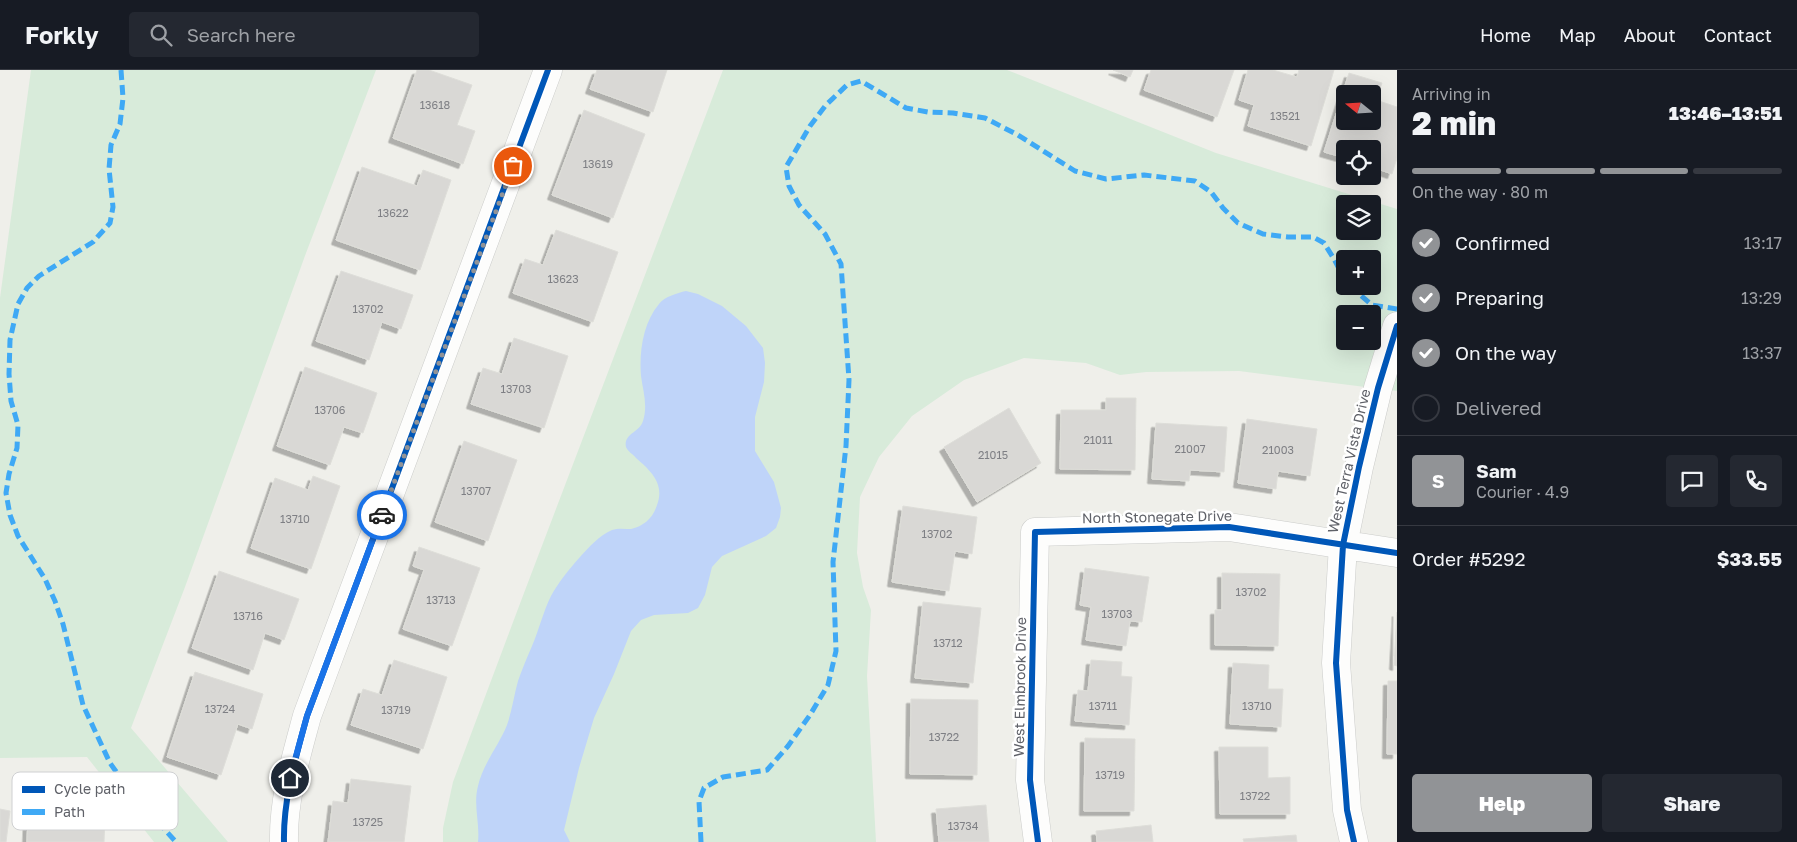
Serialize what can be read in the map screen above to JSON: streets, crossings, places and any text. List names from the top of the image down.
{
  "streets": {
    "street": ["West Terra Vista Drive", "North Stonegate Drive", "West Elmbrook Drive"]
  },
  "crossings": [
    ["West Terra Vista Drive", "North Stonegate Drive"],
    ["North Stonegate Drive", "West Elmbrook Drive"]
  ],
  "house_numbers": [
    "13618",
    "13521",
    "13619",
    "13622",
    "13623",
    "13702",
    "13703",
    "13706",
    "21011",
    "21007",
    "21003",
    "21015",
    "13707",
    "13710",
    "13702",
    "13702",
    "13713",
    "13703",
    "13716",
    "13712",
    "13711",
    "13710",
    "13724",
    "13719",
    "13722",
    "13719",
    "13722",
    "13725",
    "13734"
  ],
  "legend": ["Cycle path", "Path"],
  "north": "left",
  "page": {
    "header": "Forkly",
    "search": "Search here",
    "nav": [
      "Home",
      "Map",
      "About",
      "Contact"
    ],
    "heading": ["2 min", "Arriving in", "13:46–13:51"],
    "panel": [
      "Sam",
      "Courier · 4.9",
      "Order #5292",
      "$33.55"
    ],
    "map_buttons": ["+", "−"],
    "bar": "On the way · 80 m",
    "list": [
      ["Confirmed", "13:17"],
      ["Preparing", "13:29"],
      ["On the way", "13:37"],
      "Delivered"
    ],
    "round": "S",
    "buttons": ["Help", "Share"]
  }
}
